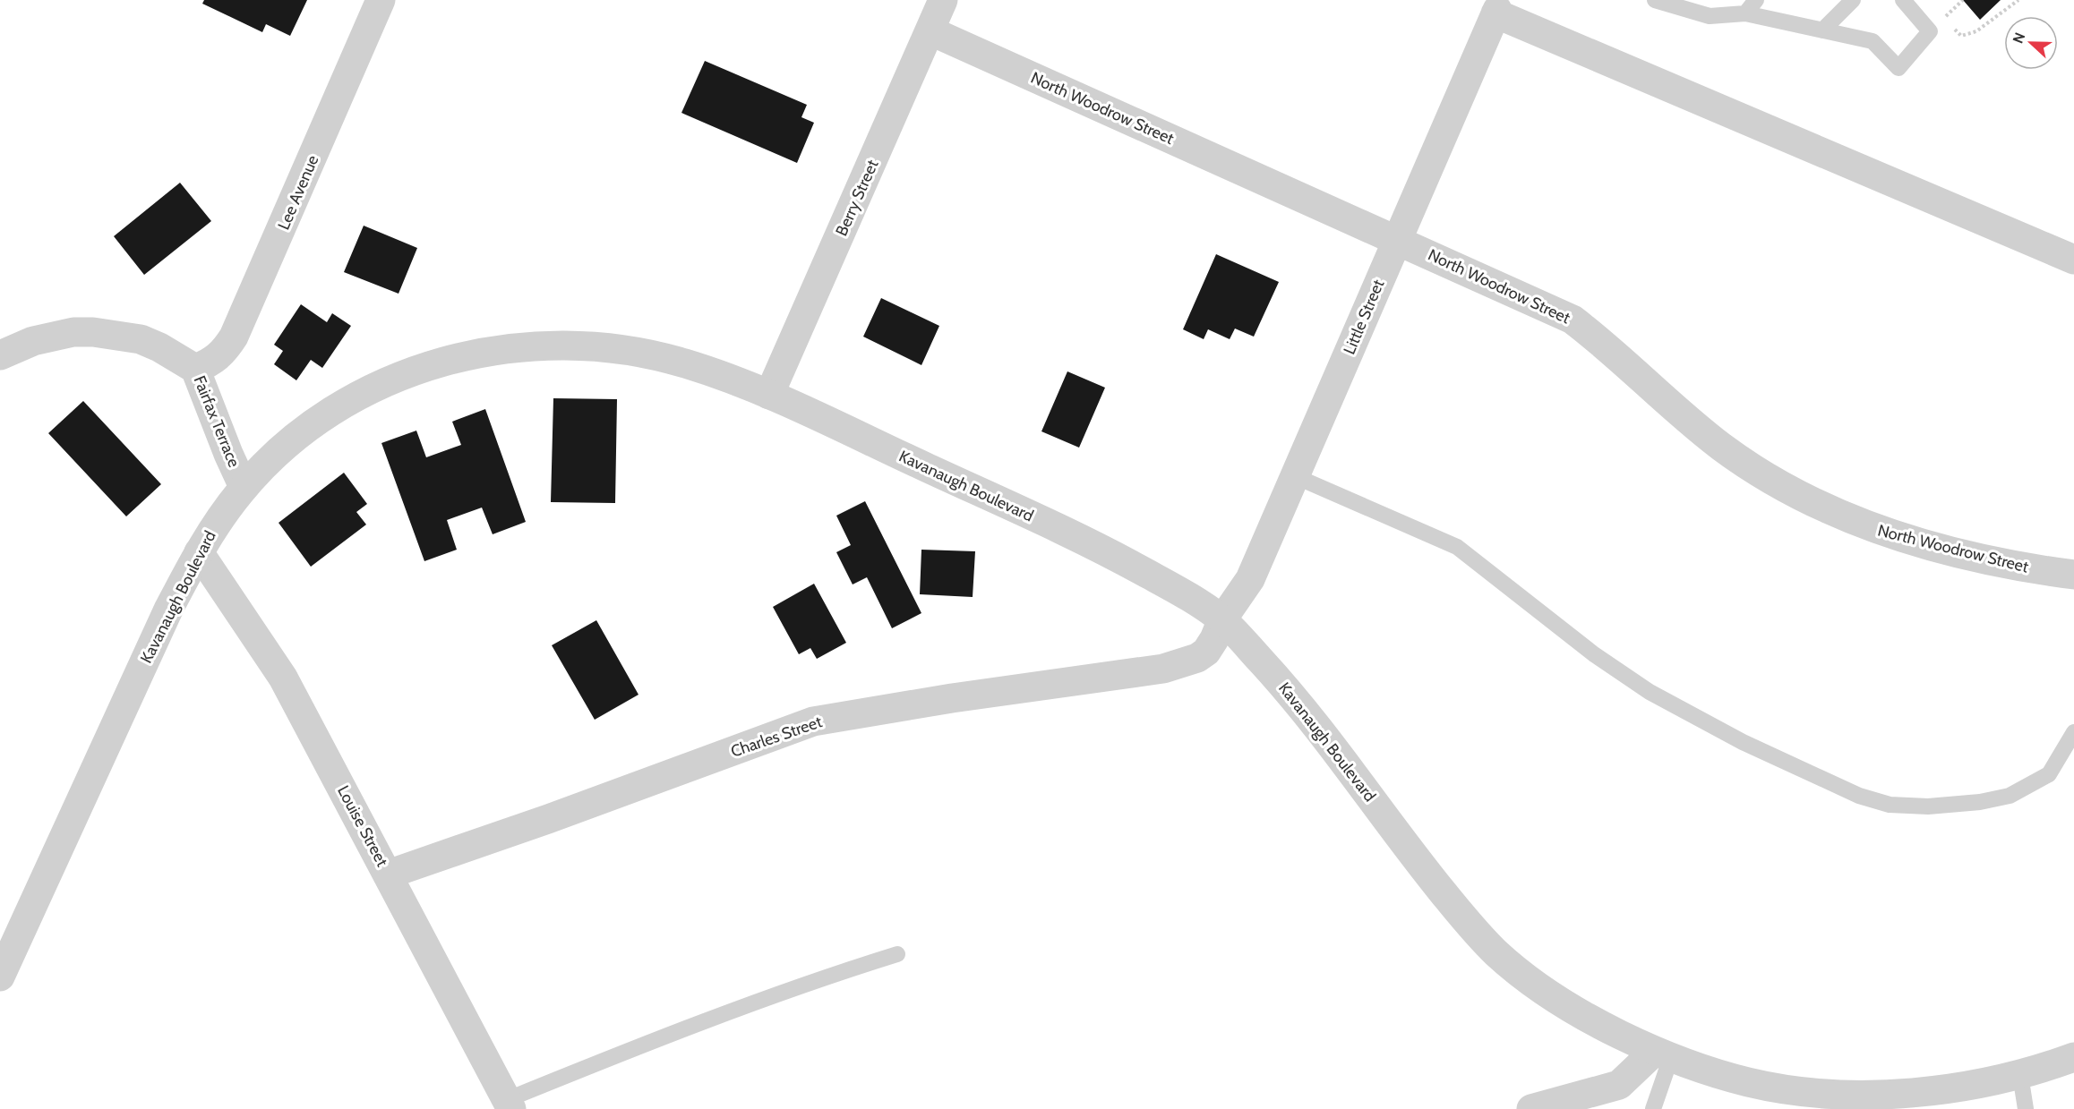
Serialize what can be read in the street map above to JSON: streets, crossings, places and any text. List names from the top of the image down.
{
  "streets": {
    "street": [
      "North Woodrow Street",
      "Lee Avenue",
      "Berry Street",
      "Little Street",
      "Fairfax Terrace",
      "Kavanaugh Boulevard",
      "Charles Street",
      "Louise Street"
    ]
  },
  "crossings": [
    ["North Woodrow Street", "Berry Street"],
    ["North Woodrow Street", "Little Street"],
    ["Lee Avenue", "Fairfax Terrace"],
    ["Berry Street", "Kavanaugh Boulevard"],
    ["Little Street", "Kavanaugh Boulevard"],
    ["Little Street", "Charles Street"],
    ["Fairfax Terrace", "Kavanaugh Boulevard"],
    ["Kavanaugh Boulevard", "Charles Street"],
    ["Kavanaugh Boulevard", "Louise Street"],
    ["Charles Street", "Louise Street"]
  ],
  "north": "left"
}
